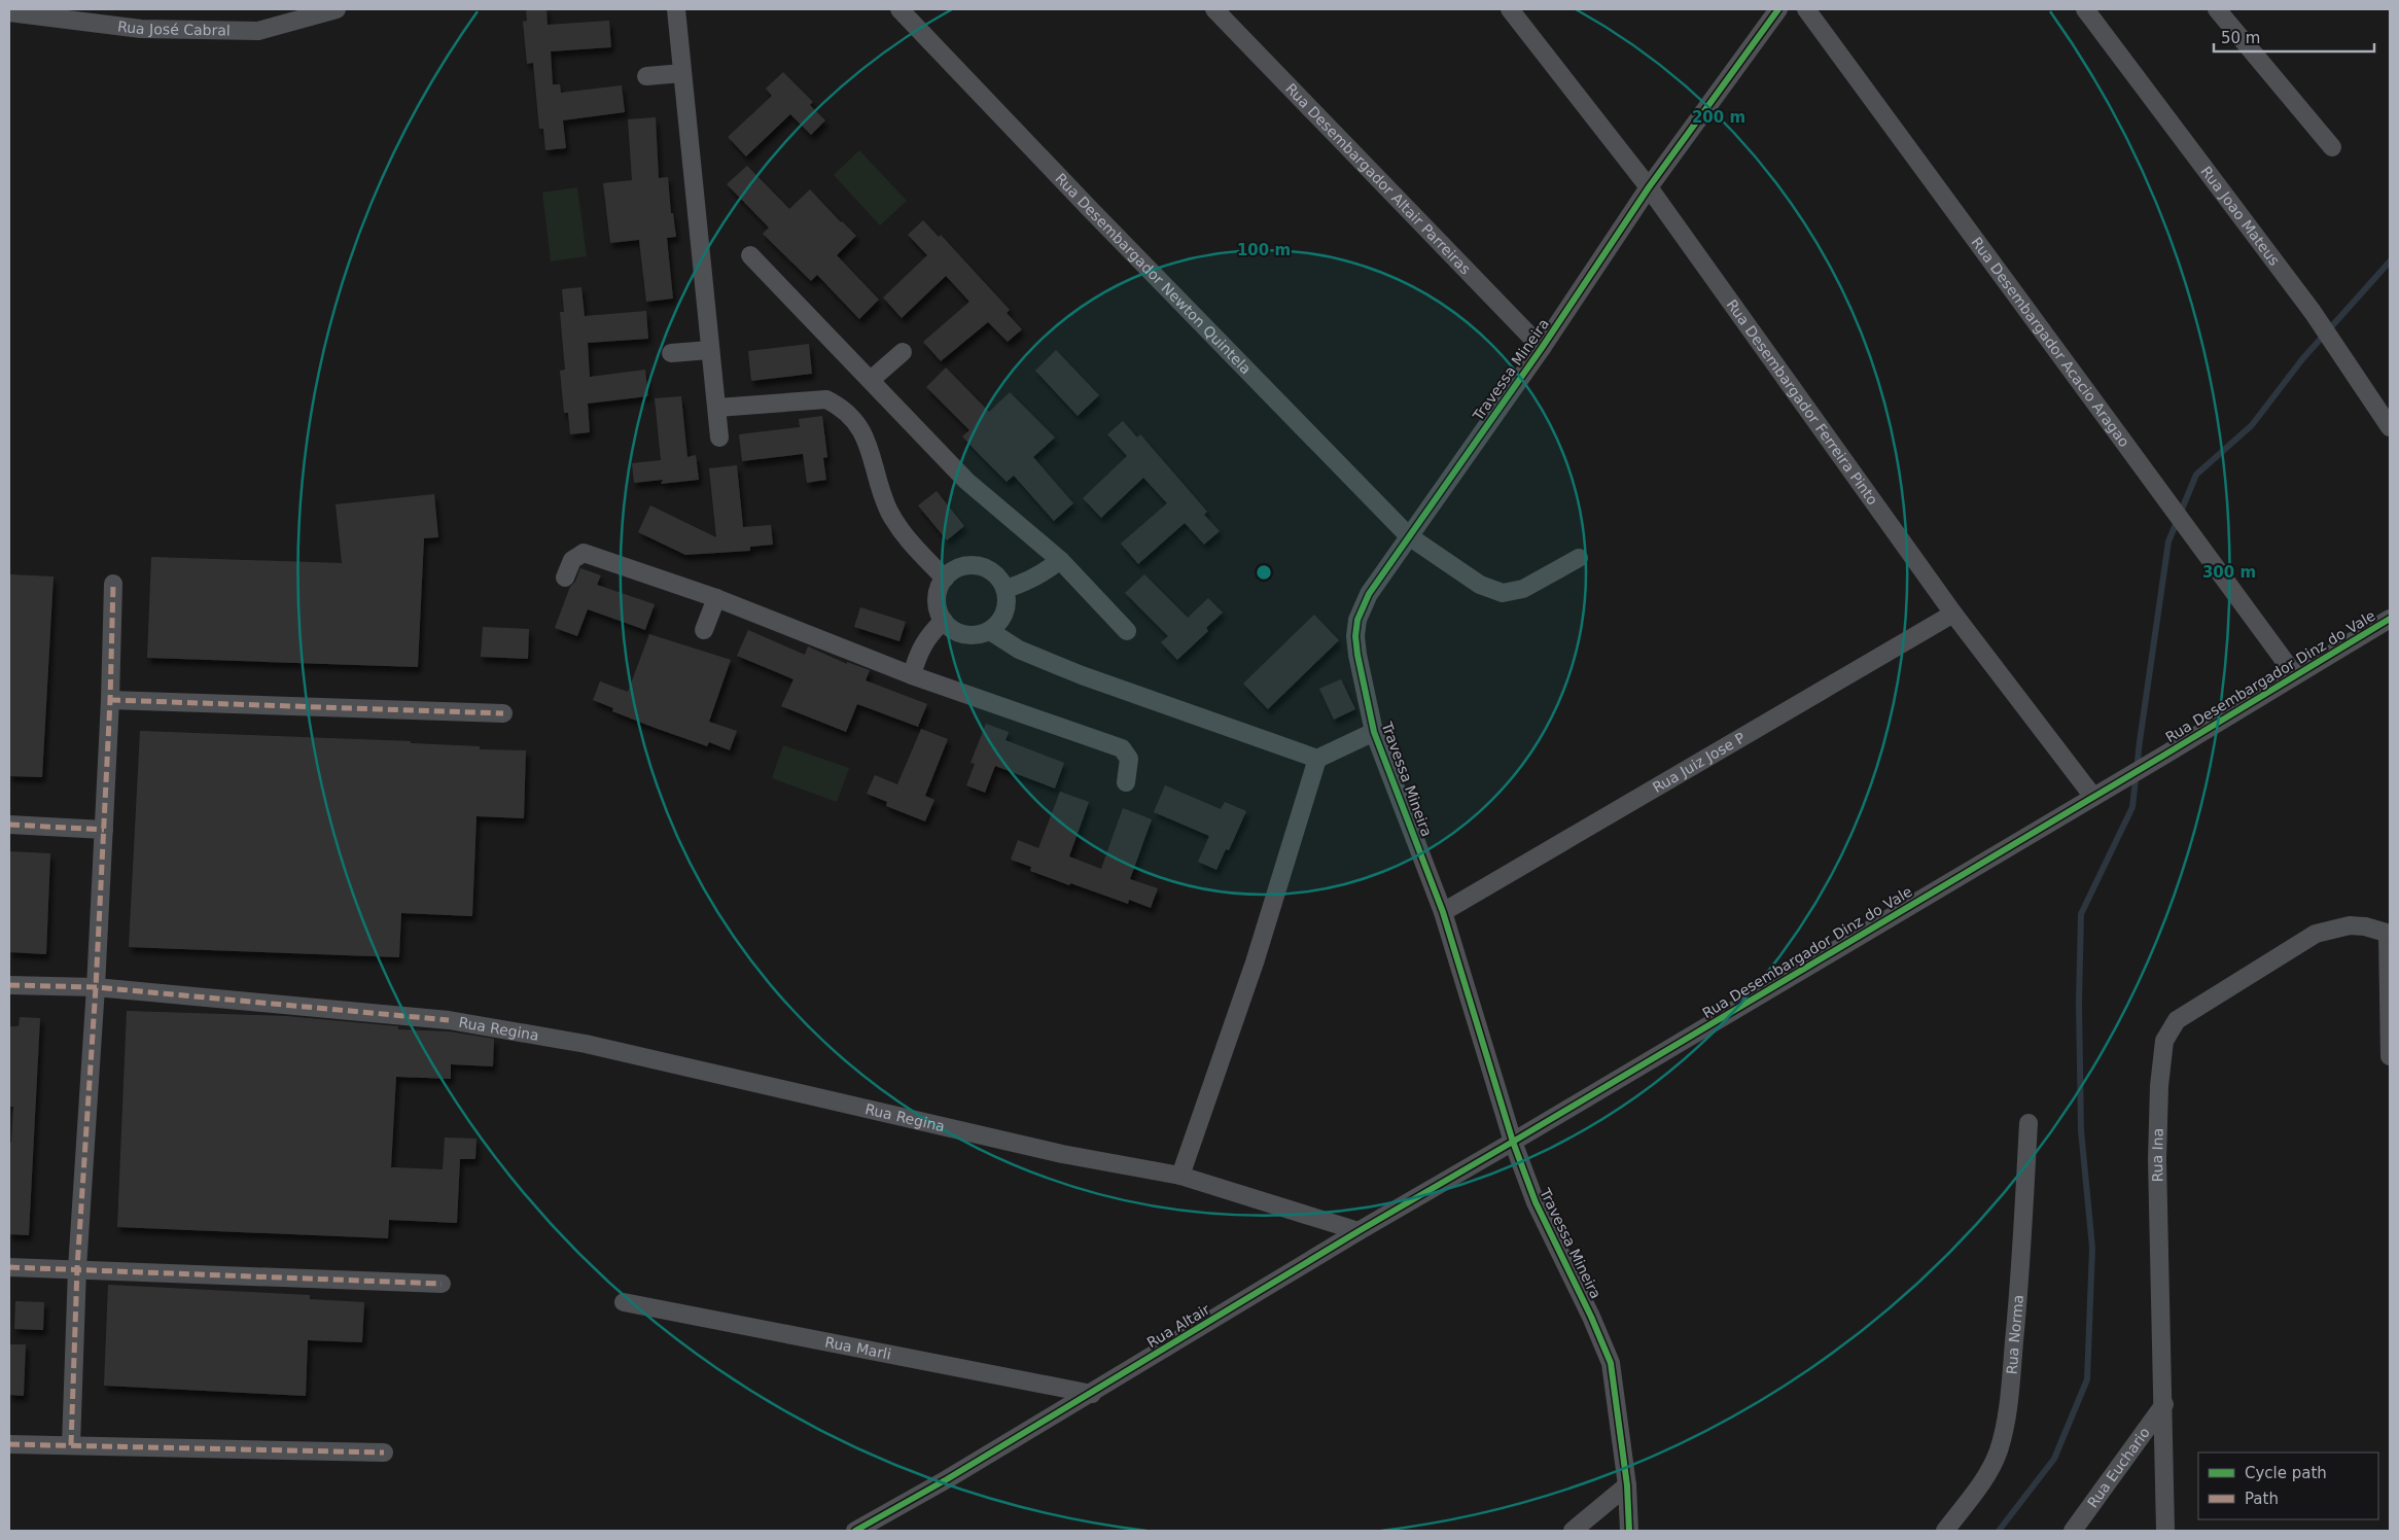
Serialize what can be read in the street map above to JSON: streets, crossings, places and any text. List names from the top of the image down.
{
  "streets": {
    "street": [
      "Rua José Cabral",
      "Rua Desembargador Altair Parreiras",
      "Rua Joao Mateus",
      "Rua Desembargador Newton Quintela",
      "Rua Desembargador Acacio Aragao",
      "Travessa Mineira",
      "Rua Desembargador Ferreira Pinto",
      "Rua Desembargador Dinz do Vale",
      "Rua Juiz Jose P",
      "Rua Regina",
      "Rua Ina",
      "Rua Altair",
      "Rua Norma",
      "Rua Marli",
      "Rua Euchario"
    ]
  },
  "crossings": [
    ["Rua Desembargador Altair Parreiras", "Travessa Mineira"],
    ["Rua Desembargador Newton Quintela", "Travessa Mineira"],
    ["Rua Desembargador Acacio Aragao", "Rua Desembargador Dinz do Vale"],
    ["Travessa Mineira", "Rua Desembargador Ferreira Pinto"],
    ["Travessa Mineira", "Rua Desembargador Dinz do Vale"],
    ["Travessa Mineira", "Rua Juiz Jose P"],
    ["Travessa Mineira", "Rua Altair"],
    ["Rua Desembargador Ferreira Pinto", "Rua Desembargador Dinz do Vale"],
    ["Rua Desembargador Ferreira Pinto", "Rua Juiz Jose P"],
    ["Rua Desembargador Dinz do Vale", "Rua Altair"],
    ["Rua Regina", "Rua Altair"],
    ["Rua Ina", "Rua Euchario"],
    ["Rua Altair", "Rua Marli"]
  ],
  "legend": ["Cycle path", "Path"],
  "scale_bar": "50 m",
  "rings": ["200 m", "100 m", "300 m"]
}
